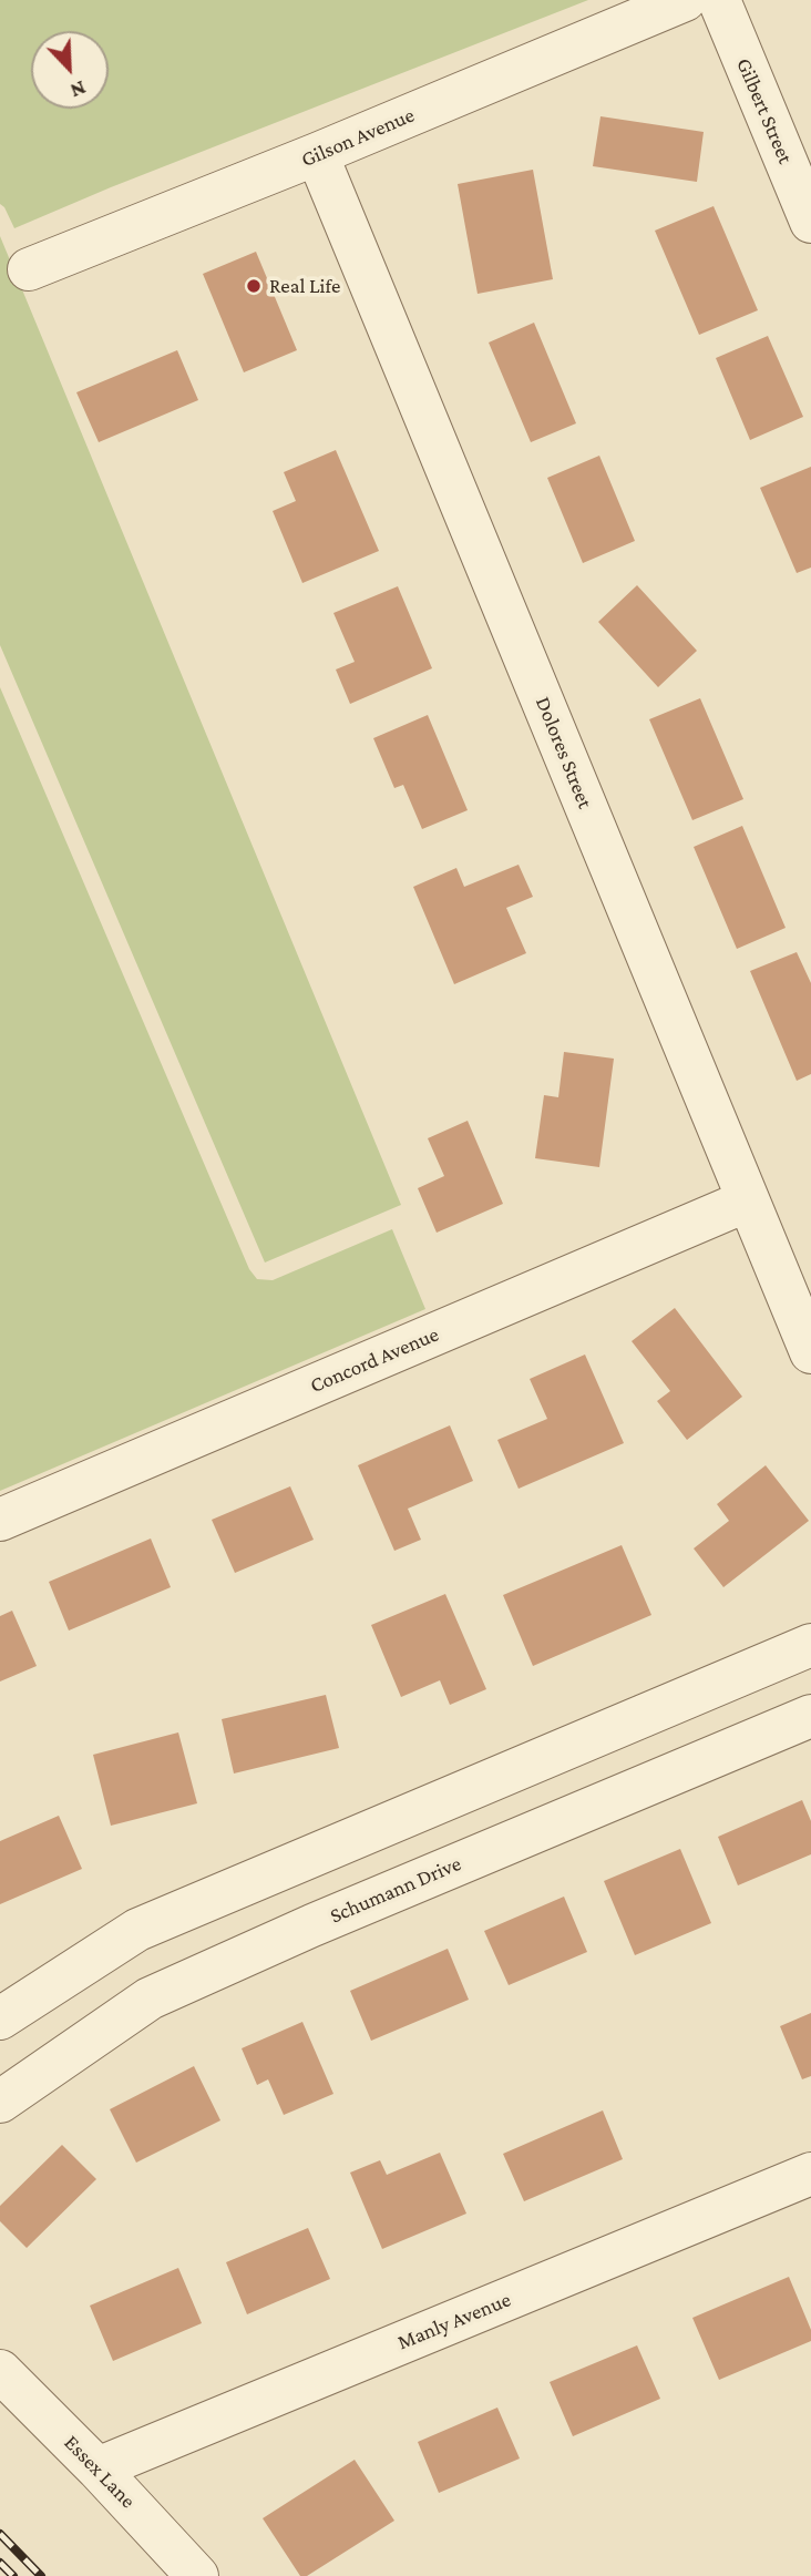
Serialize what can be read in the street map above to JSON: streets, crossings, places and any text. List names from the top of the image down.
{
  "streets": {
    "street": [
      "Gilbert Street",
      "Gilson Avenue",
      "Dolores Street",
      "Concord Avenue",
      "Schumann Drive",
      "Manly Avenue",
      "Essex Lane"
    ]
  },
  "crossings": [
    ["Gilson Avenue", "Dolores Street"],
    ["Dolores Street", "Concord Avenue"],
    ["Manly Avenue", "Essex Lane"]
  ],
  "places": ["Real Life"],
  "north": "bottom right"
}
